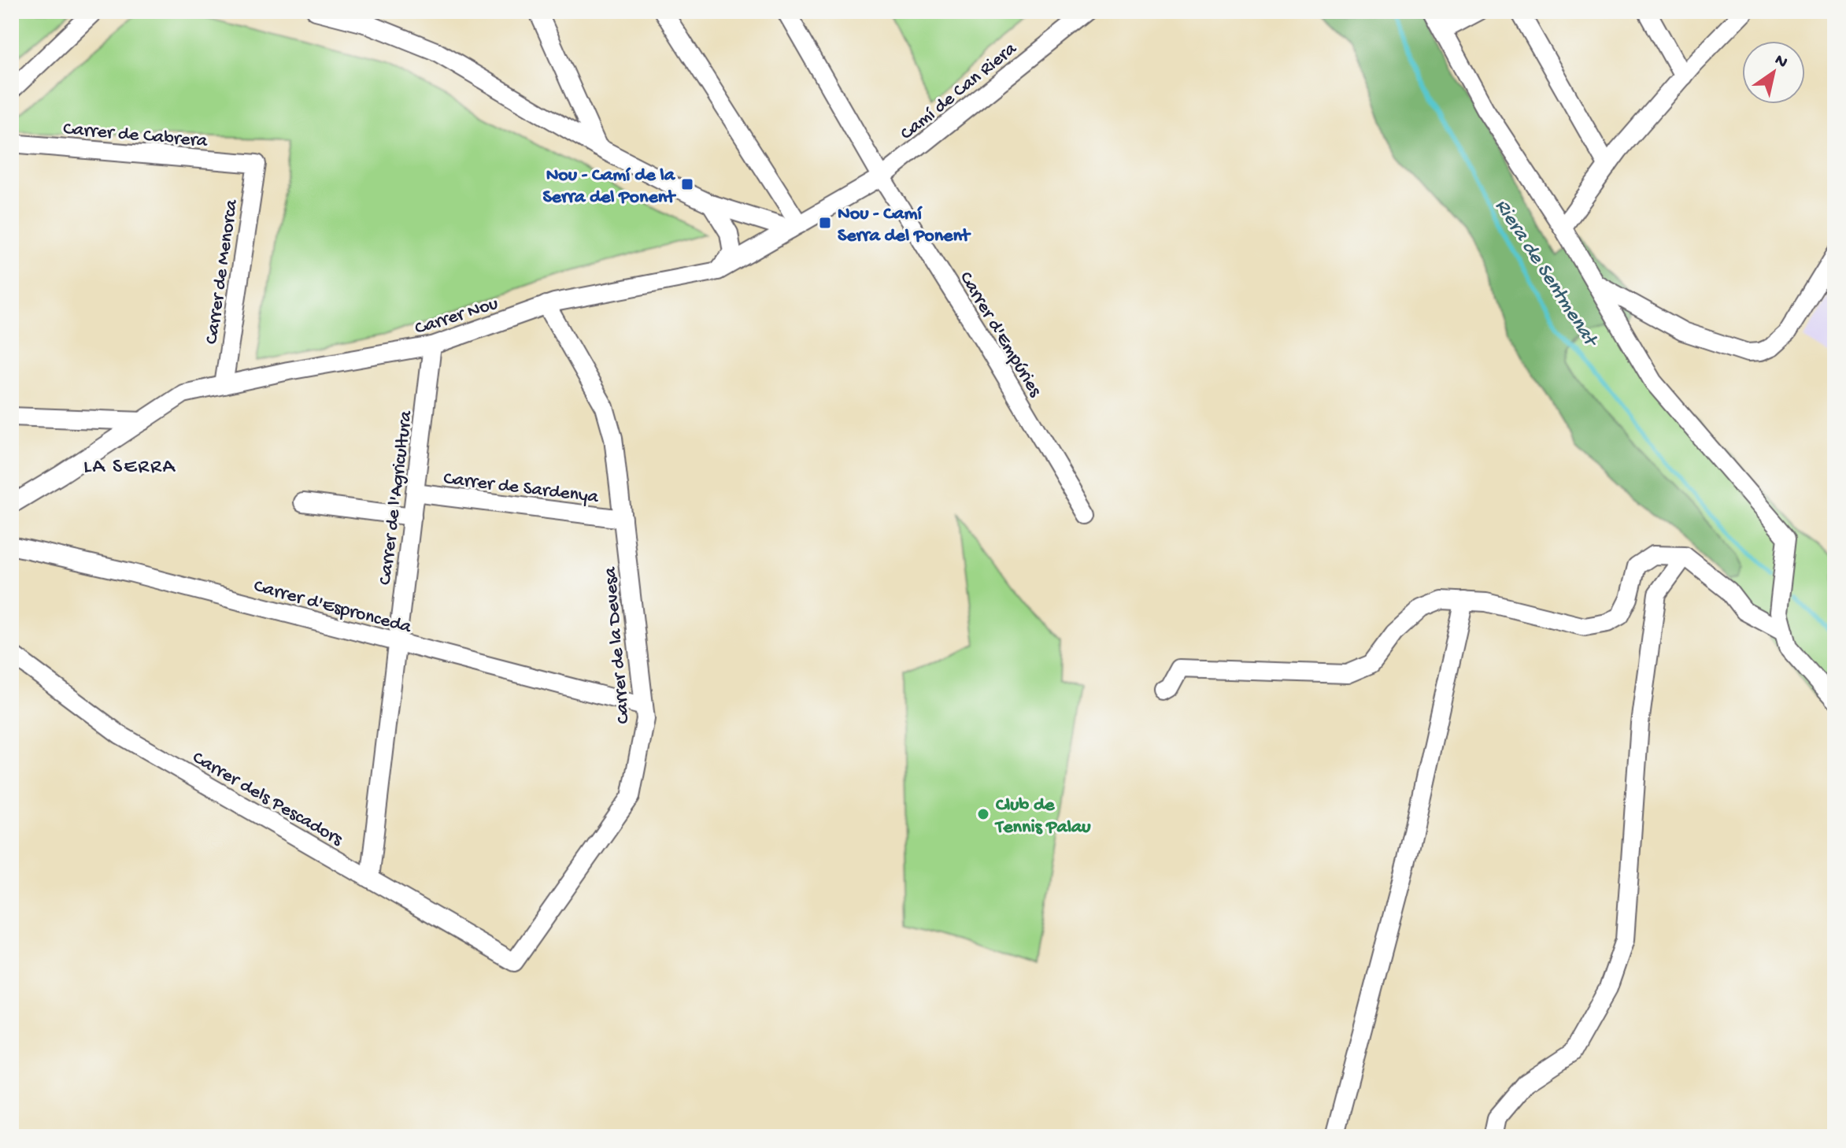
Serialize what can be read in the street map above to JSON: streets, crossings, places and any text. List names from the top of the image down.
{
  "streets": {
    "street": [
      "Camí de Can Riera",
      "Carrer de Cabrera",
      "Carrer de Menorca",
      "Carrer Nou",
      "Carrer d'Empúries",
      "Carrer de Sardenya",
      "Carrer de l'Agricultura",
      "Carrer d'Espronceda",
      "Carrer de la Devesa",
      "Carrer dels Pescadors"
    ]
  },
  "crossings": [
    ["Camí de Can Riera", "Carrer Nou"],
    ["Camí de Can Riera", "Carrer d'Empúries"],
    ["Carrer de Cabrera", "Carrer de Menorca"],
    ["Carrer de Menorca", "Carrer Nou"],
    ["Carrer Nou", "Carrer d'Empúries"],
    ["Carrer Nou", "Carrer de l'Agricultura"],
    ["Carrer Nou", "Carrer de la Devesa"],
    ["Carrer de Sardenya", "Carrer de l'Agricultura"],
    ["Carrer de Sardenya", "Carrer de la Devesa"],
    ["Carrer de l'Agricultura", "Carrer d'Espronceda"],
    ["Carrer de l'Agricultura", "Carrer dels Pescadors"],
    ["Carrer d'Espronceda", "Carrer de la Devesa"],
    ["Carrer de la Devesa", "Carrer dels Pescadors"]
  ],
  "districts": ["LA SERRA"],
  "water": ["Riera de Sentmenat"],
  "places": {
    "transit": ["Nou - Camí de la Serra del Ponent", "Nou - Camí Serra del Ponent"],
    "other": ["Club de Tennis Palau"]
  },
  "north": "top right"
}
